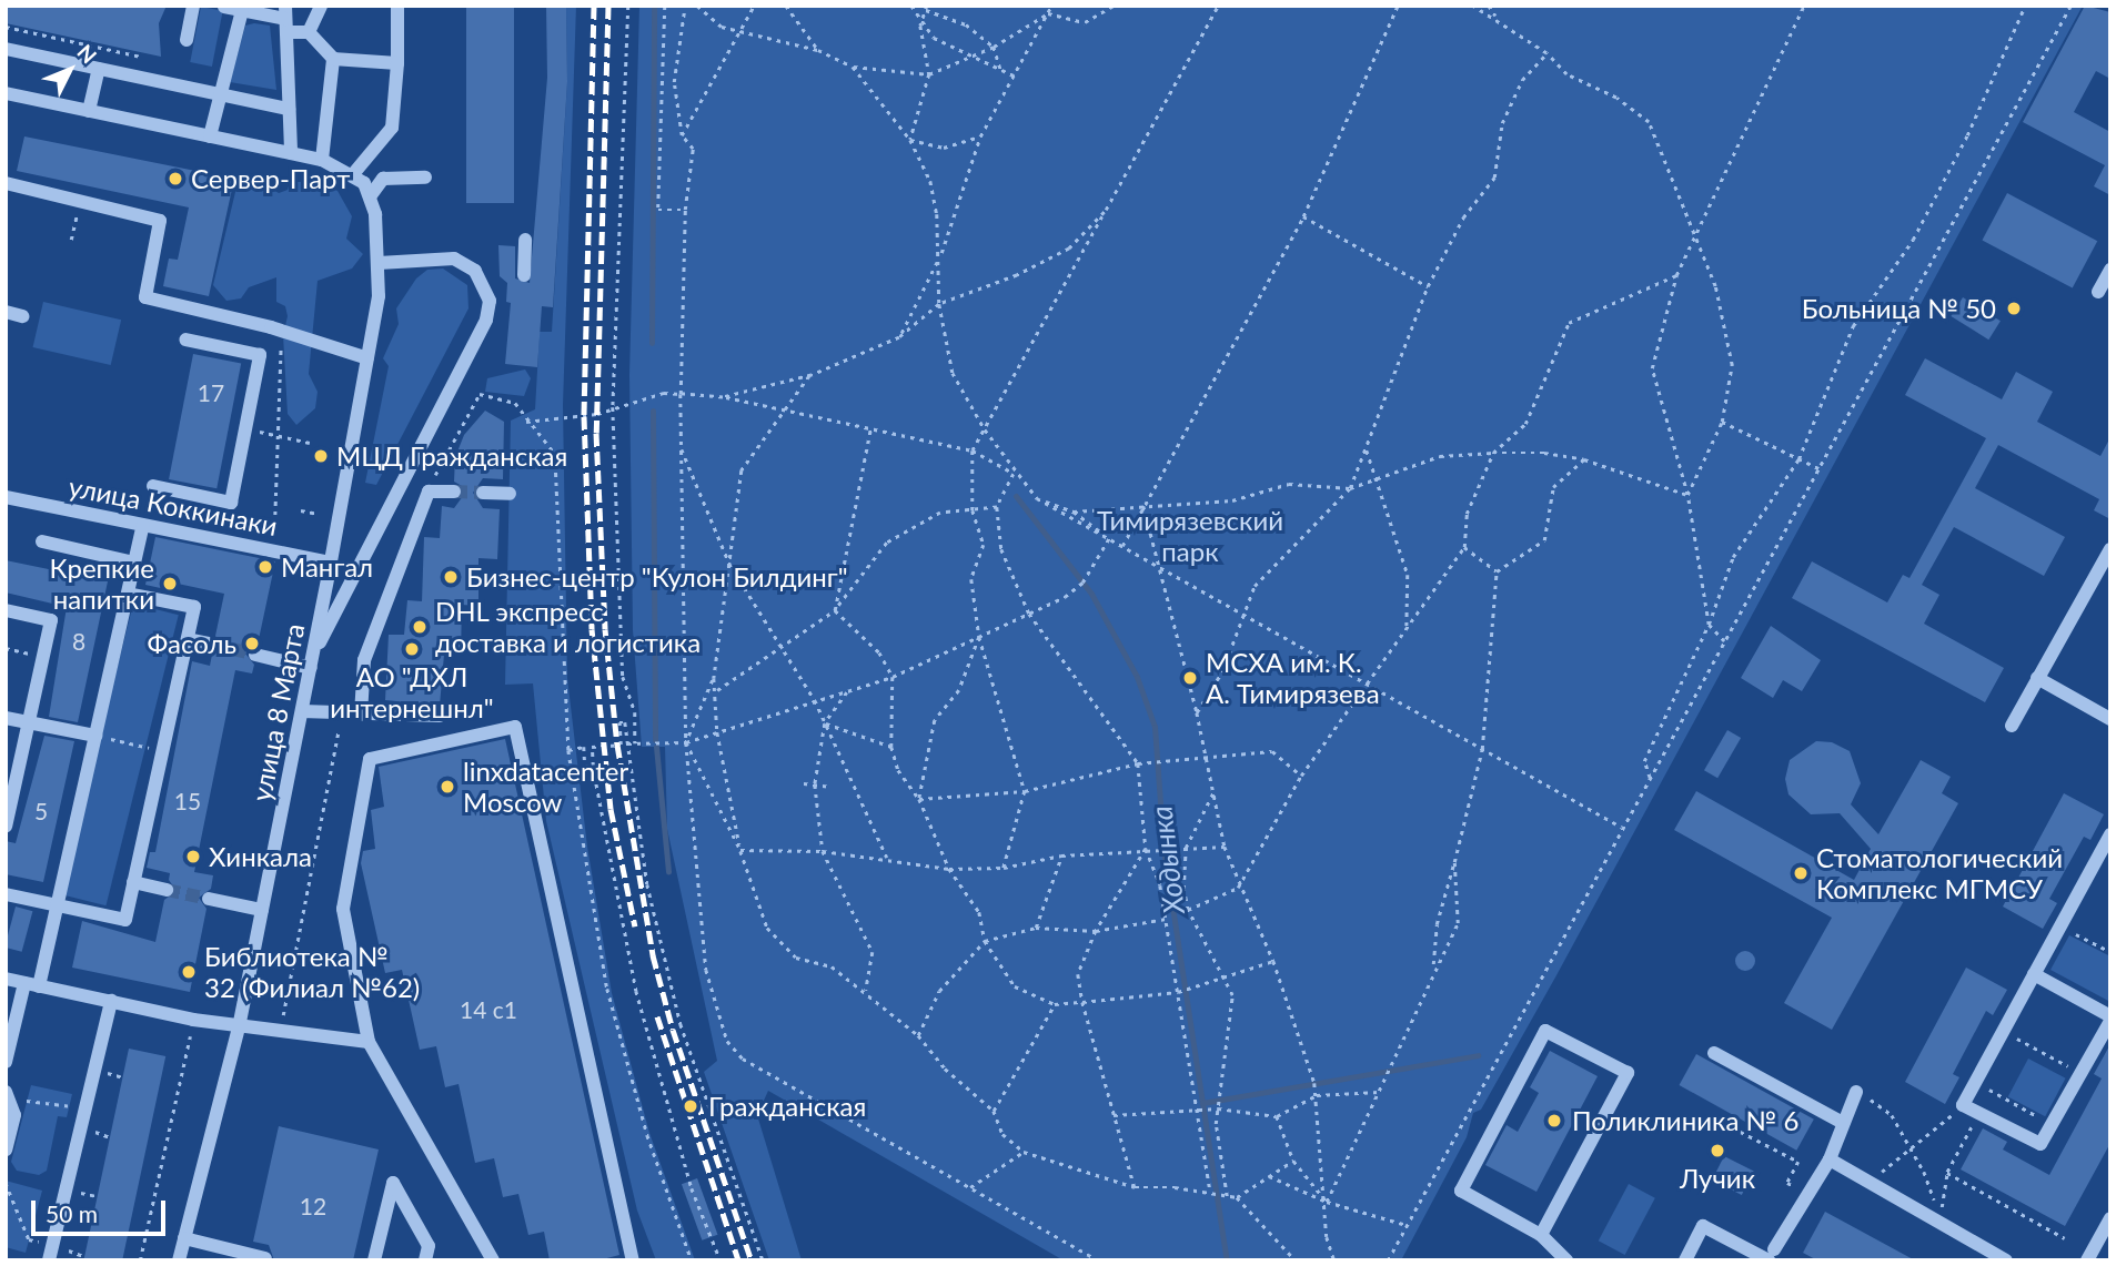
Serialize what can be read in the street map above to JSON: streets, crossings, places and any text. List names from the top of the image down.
{
  "streets": {
    "street": ["улица Коккинаки", "улица 8 Марта"]
  },
  "crossings": [
    ["улица Коккинаки", "улица 8 Марта"]
  ],
  "water": ["Ходынка"],
  "parks": ["Тимирязевский парк"],
  "places": [
    "Сервер-Парт",
    "Больница № 50",
    "МЦД Гражданская",
    "Мангал",
    "Бизнес-центр \"Кулон Билдинг\"",
    "Крепкие напитки",
    "DHL экспресс доставка и логистика",
    "Фасоль",
    "АО \"ДХЛ интернешнл\"",
    "МСХА им. К. А. Тимирязева",
    "linxdatacenter Moscow",
    "Хинкала",
    "Стоматологический Комплекс МГМСУ",
    "Библиотека № 32 (Филиал №62)",
    "Гражданская",
    "Поликлиника № 6",
    "Лучик"
  ],
  "house_numbers": [
    "17",
    "8",
    "15",
    "5",
    "14 с1",
    "12"
  ],
  "scale_bar": "50 m",
  "north": "top right"
}
